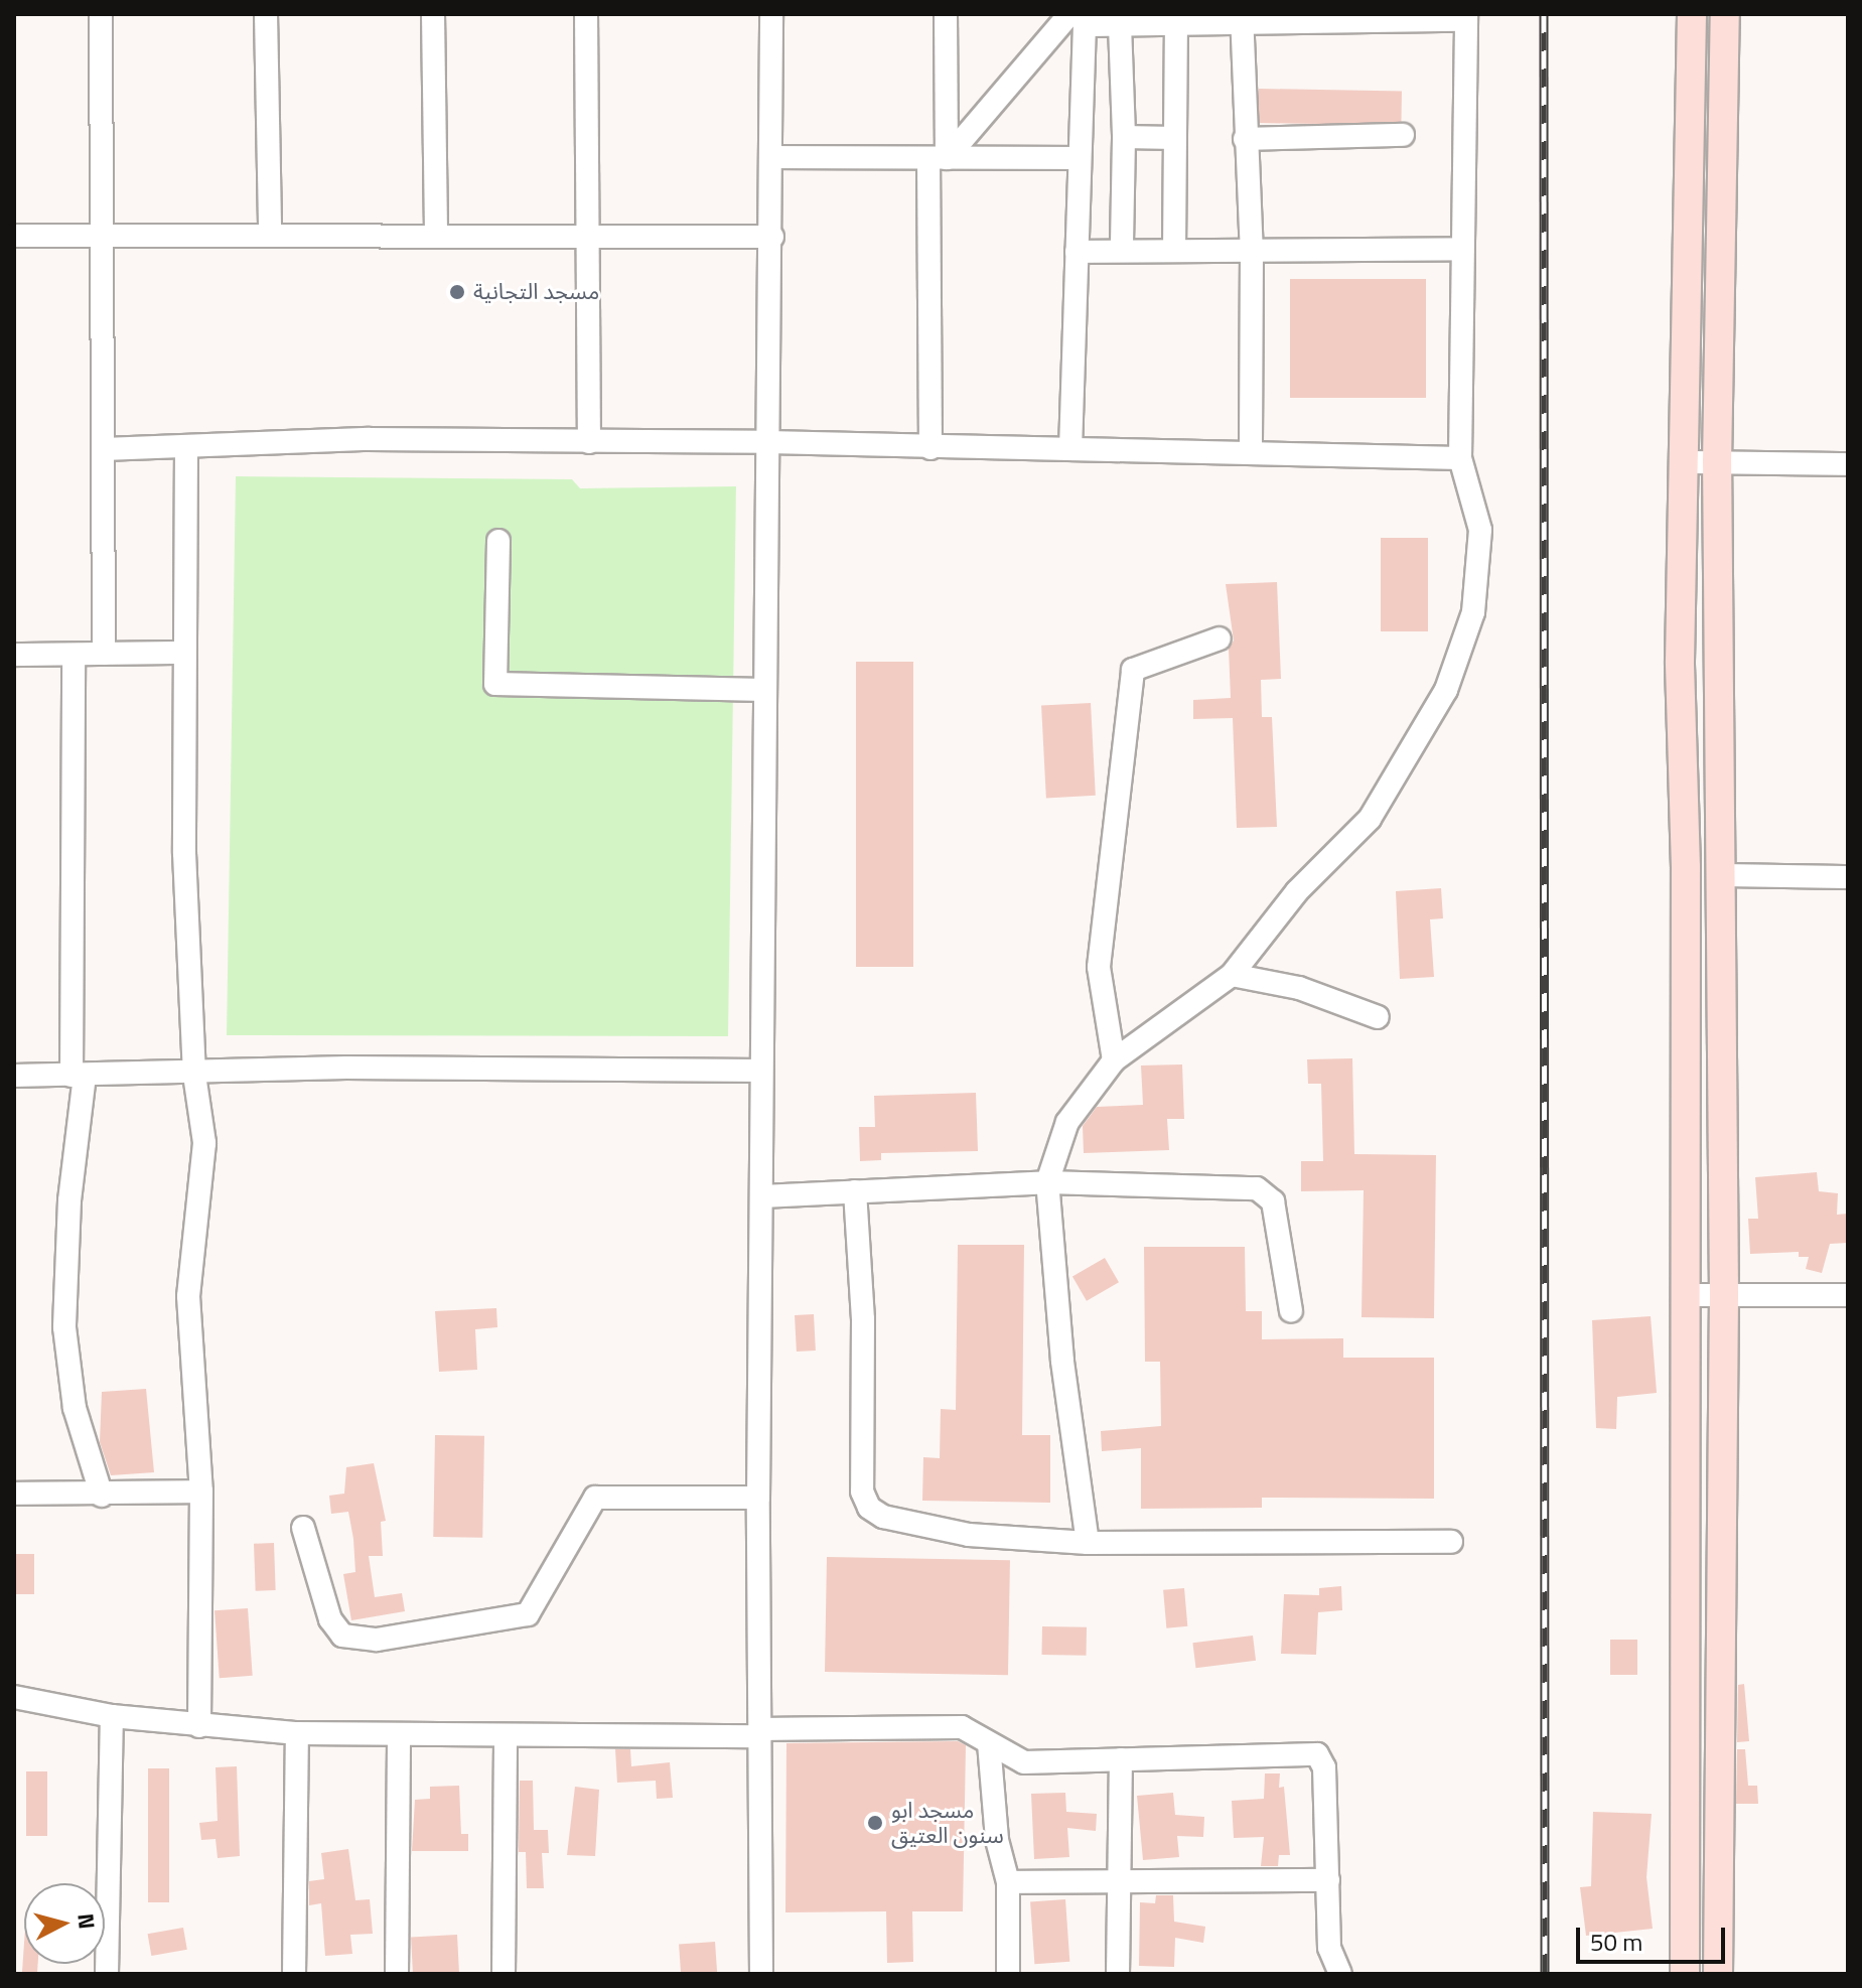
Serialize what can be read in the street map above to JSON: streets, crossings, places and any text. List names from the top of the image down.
{
  "places": ["مسجد التجانية", "مسجد ابو سنون العتيق"],
  "scale_bar": "50 m",
  "north": "right"
}
